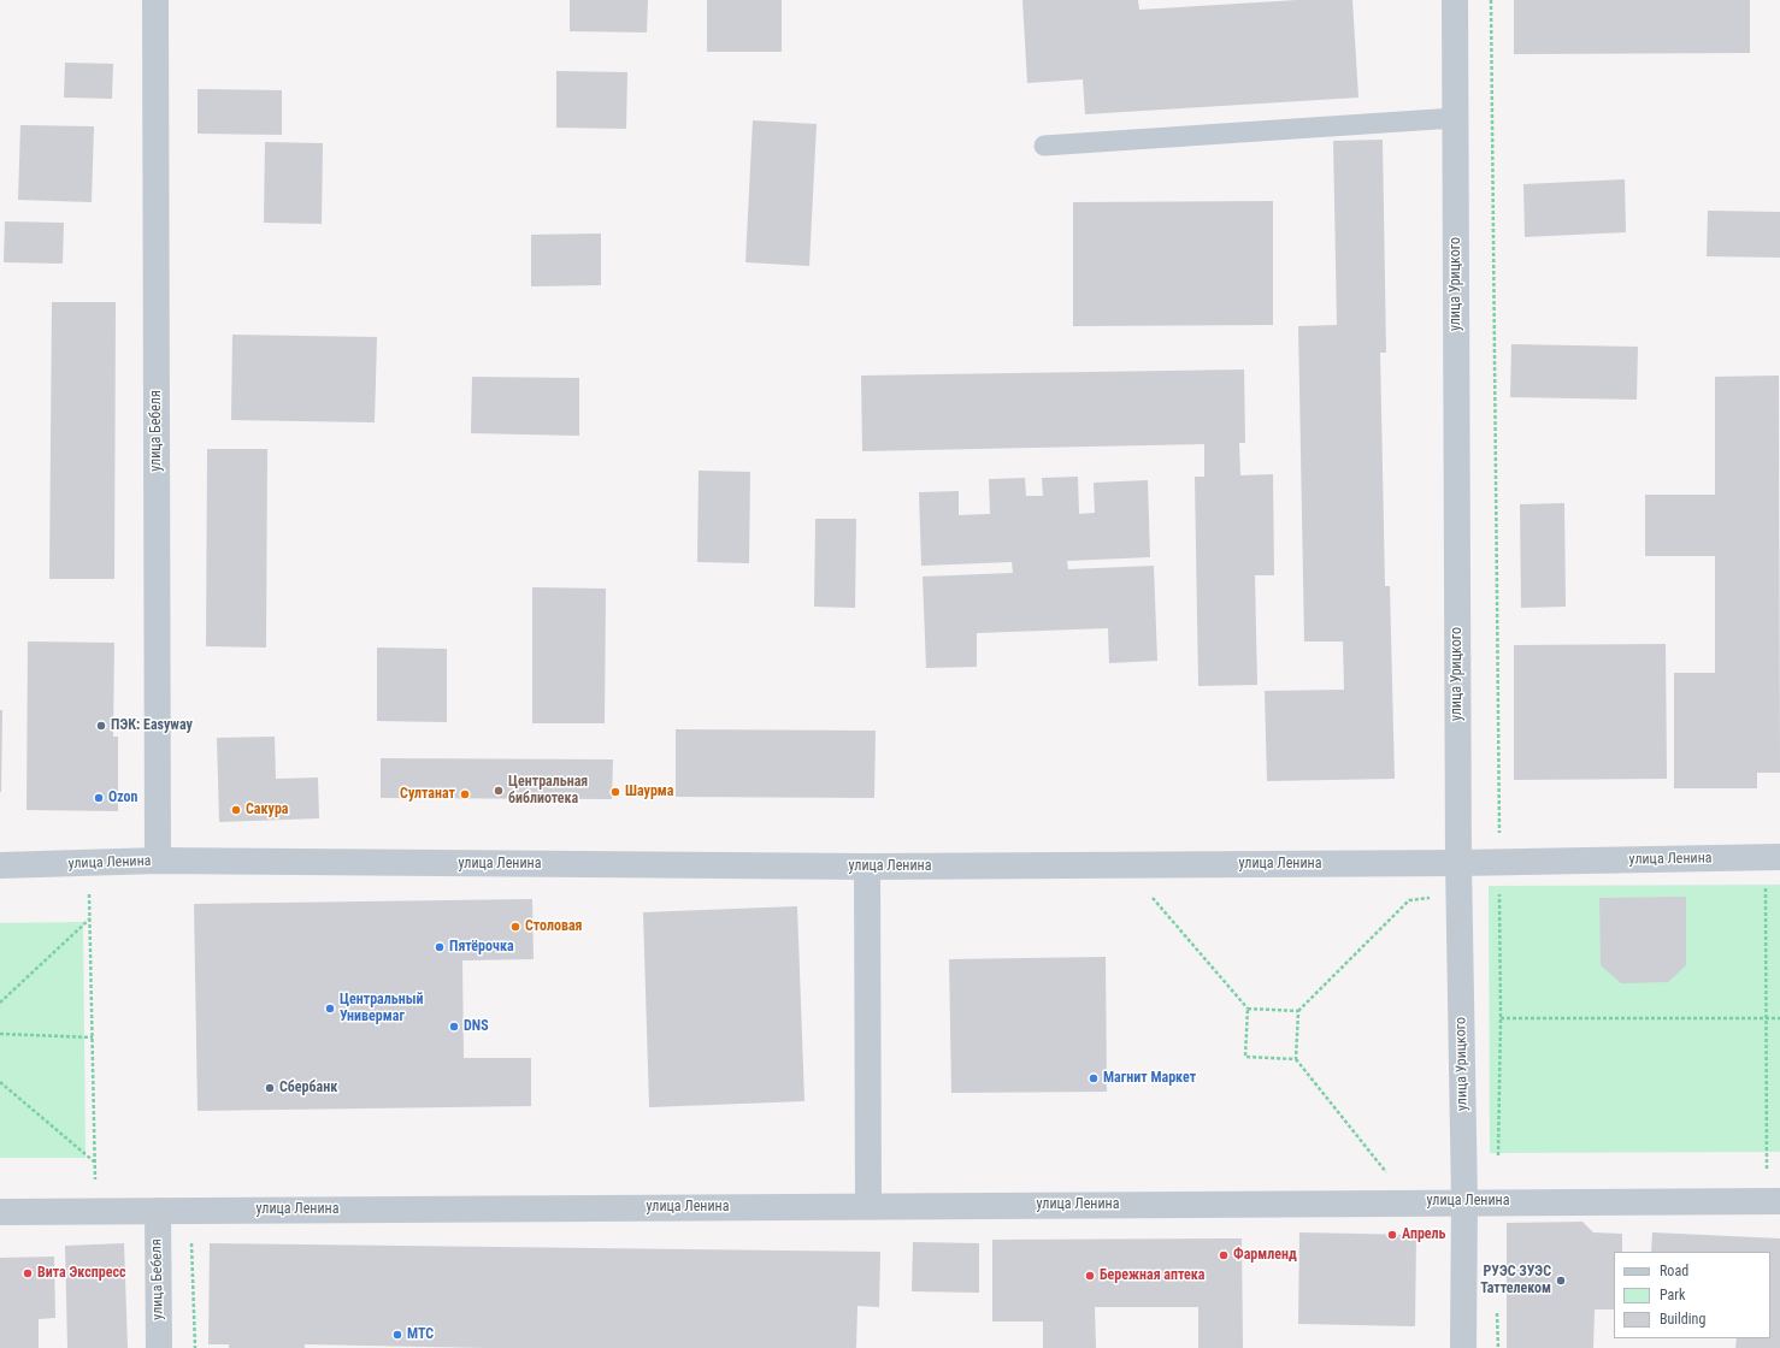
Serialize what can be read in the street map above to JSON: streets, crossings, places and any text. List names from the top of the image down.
{
  "streets": {
    "street": ["улица Урицкого", "улица Бебеля", "улица Ленина"]
  },
  "crossings": [
    ["улица Урицкого", "улица Ленина"],
    ["улица Бебеля", "улица Ленина"]
  ],
  "places": [
    "ПЭК: Easyway",
    "Центральная библиотека",
    "Шаурма",
    "Султанат",
    "Ozon",
    "Сакура",
    "Столовая",
    "Пятёрочка",
    "Центральный Универмаг",
    "DNS",
    "Магнит Маркет",
    "Сбербанк",
    "Апрель",
    "Фармленд",
    "Вита Экспресс",
    "Бережная аптека",
    "РУЭС ЗУЭС Таттелеком",
    "МТС"
  ],
  "legend": ["Road", "Park", "Building"]
}
